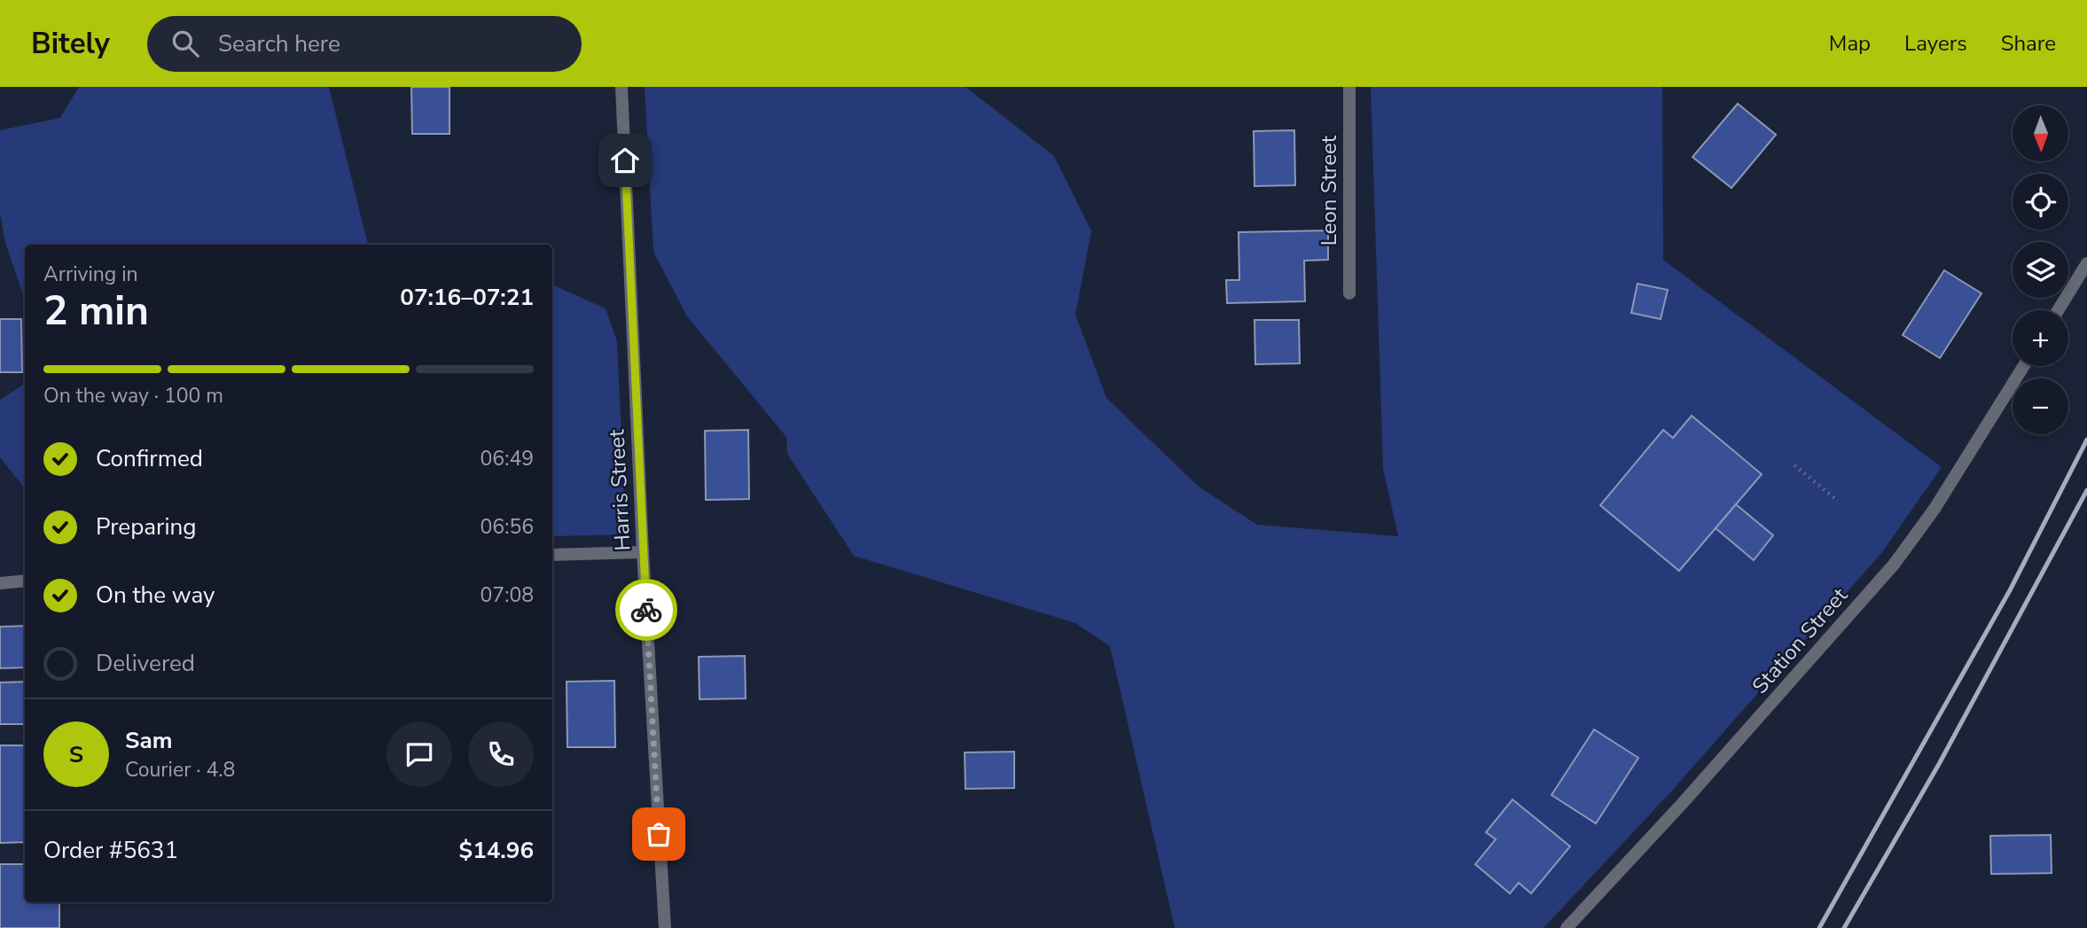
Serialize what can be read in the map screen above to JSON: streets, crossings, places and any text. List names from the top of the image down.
{
  "streets": {
    "street": ["Leon Street", "Harris Street", "Station Street"]
  },
  "north": "bottom",
  "page": {
    "header": "Bitely",
    "search": "Search here",
    "nav": ["Map", "Layers", "Share"],
    "map_buttons": ["+", "−"],
    "heading": ["2 min", "Arriving in", "07:16–07:21"],
    "panel": [
      "Sam",
      "Courier · 4.8",
      "Order #5631",
      "$14.96"
    ],
    "bar": "On the way · 100 m",
    "list": [
      ["Confirmed", "06:49"],
      ["Preparing", "06:56"],
      ["On the way", "07:08"],
      "Delivered"
    ],
    "round": "S"
  }
}
